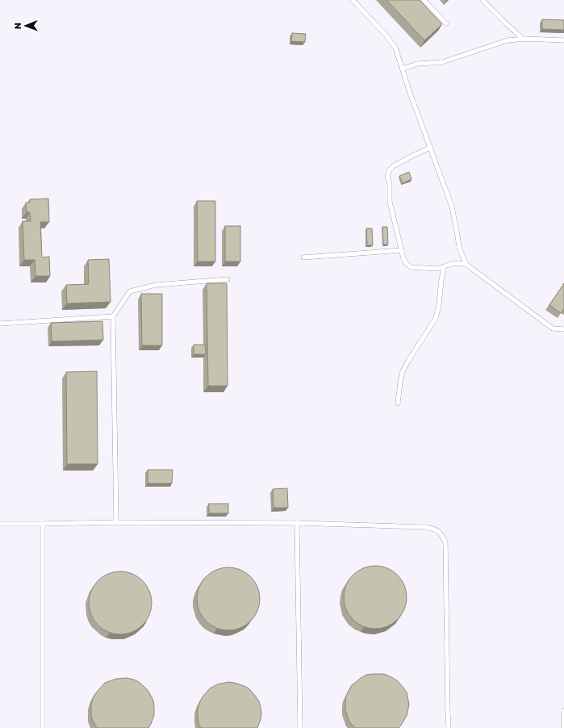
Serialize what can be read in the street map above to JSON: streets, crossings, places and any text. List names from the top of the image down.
{
  "north": "left"
}
